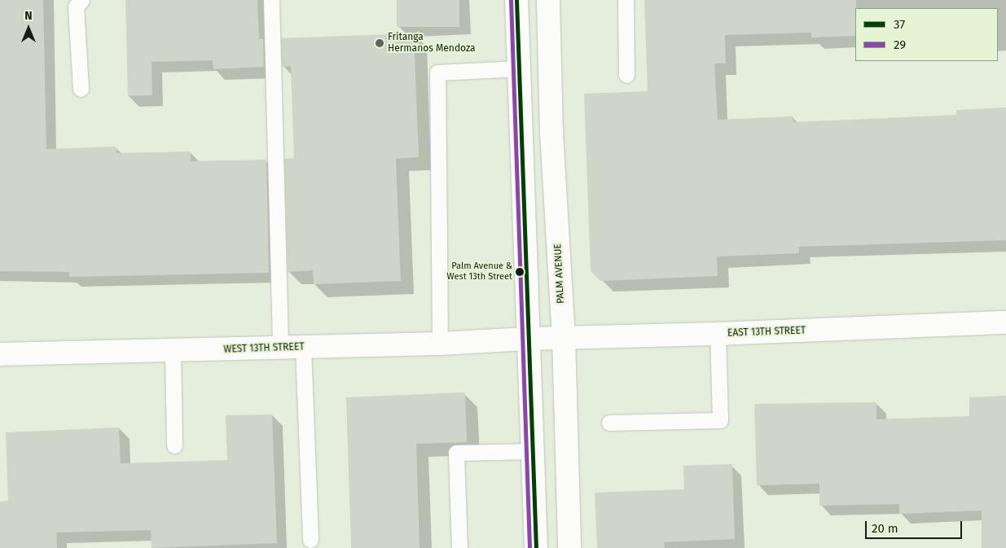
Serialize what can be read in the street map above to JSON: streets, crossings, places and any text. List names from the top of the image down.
{
  "streets": {
    "main road": ["PALM AVENUE", "EAST 13TH STREET", "WEST 13TH STREET"]
  },
  "crossings": [
    ["PALM AVENUE", "EAST 13TH STREET"],
    ["EAST 13TH STREET", "WEST 13TH STREET"]
  ],
  "places": ["Fritanga Hermanos Mendoza", "Palm Avenue & West 13th Street"],
  "lines": ["transit line 37", "transit line 29"],
  "legend": ["37", "29"],
  "scale_bar": "20 m",
  "north": "top"
}
